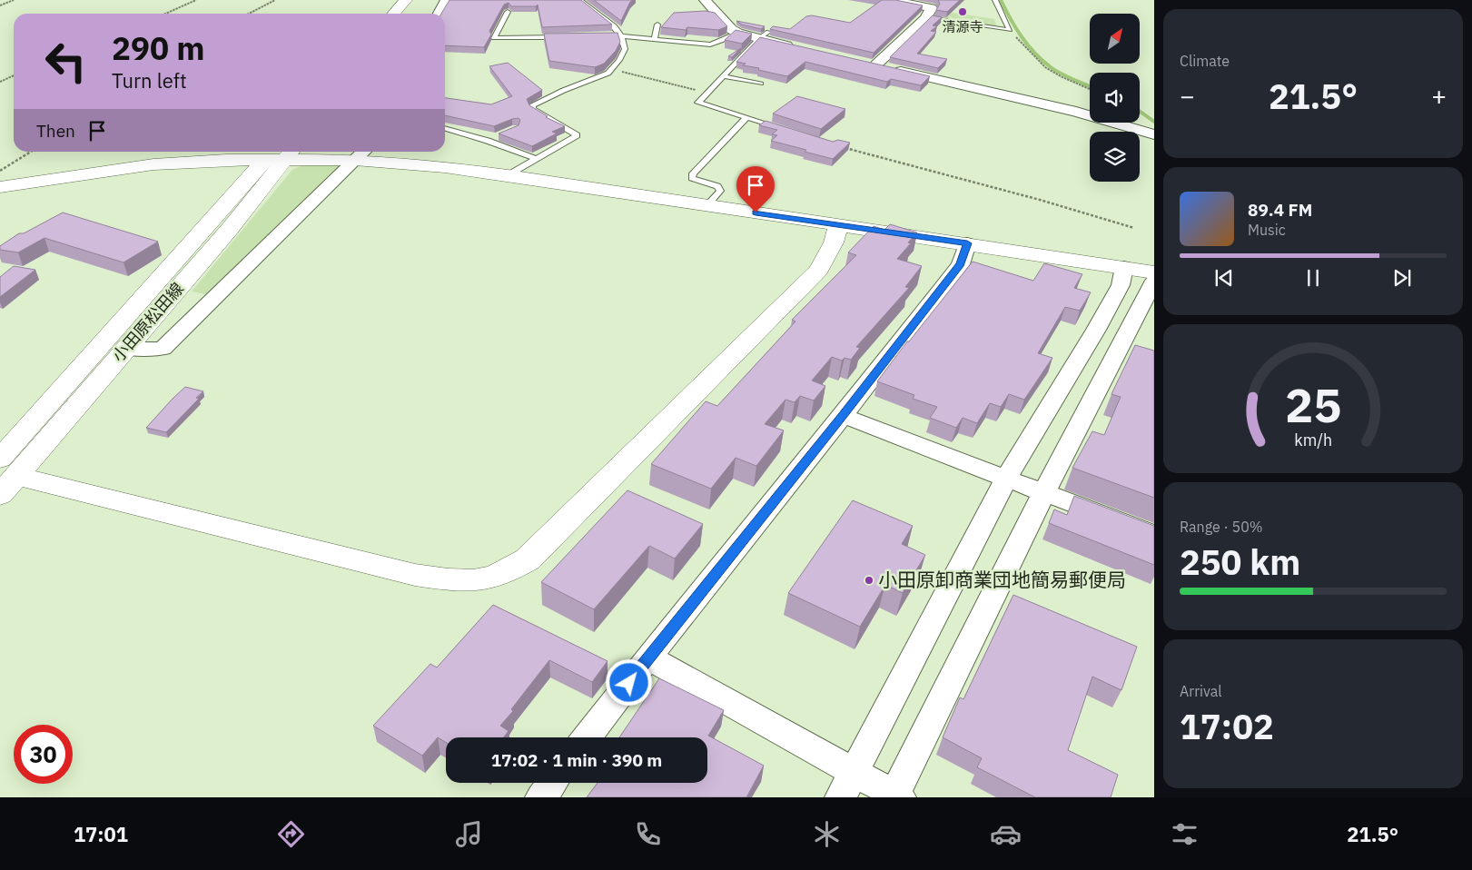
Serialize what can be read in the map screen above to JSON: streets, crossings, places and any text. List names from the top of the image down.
{
  "streets": {
    "street": ["小田原松田線"]
  },
  "places": ["清源寺", "小田原卸商業団地簡易郵便局"],
  "north": "top right",
  "page": {
    "tile": [
      "Climate",
      ["Range · 50%", "250 km"],
      ["Arrival", "17:02"]
    ],
    "turn": ["290 m", "Turn left"],
    "heat": ["−", "21.5°", "+"],
    "then": "Then",
    "song": ["89.4 FM", "Music"],
    "limit": "30",
    "trip": "17:02 · 1 min · 390 m",
    "tabs": ["17:01", "21.5°"],
    "gauge": ["25", "km/h"]
  }
}
